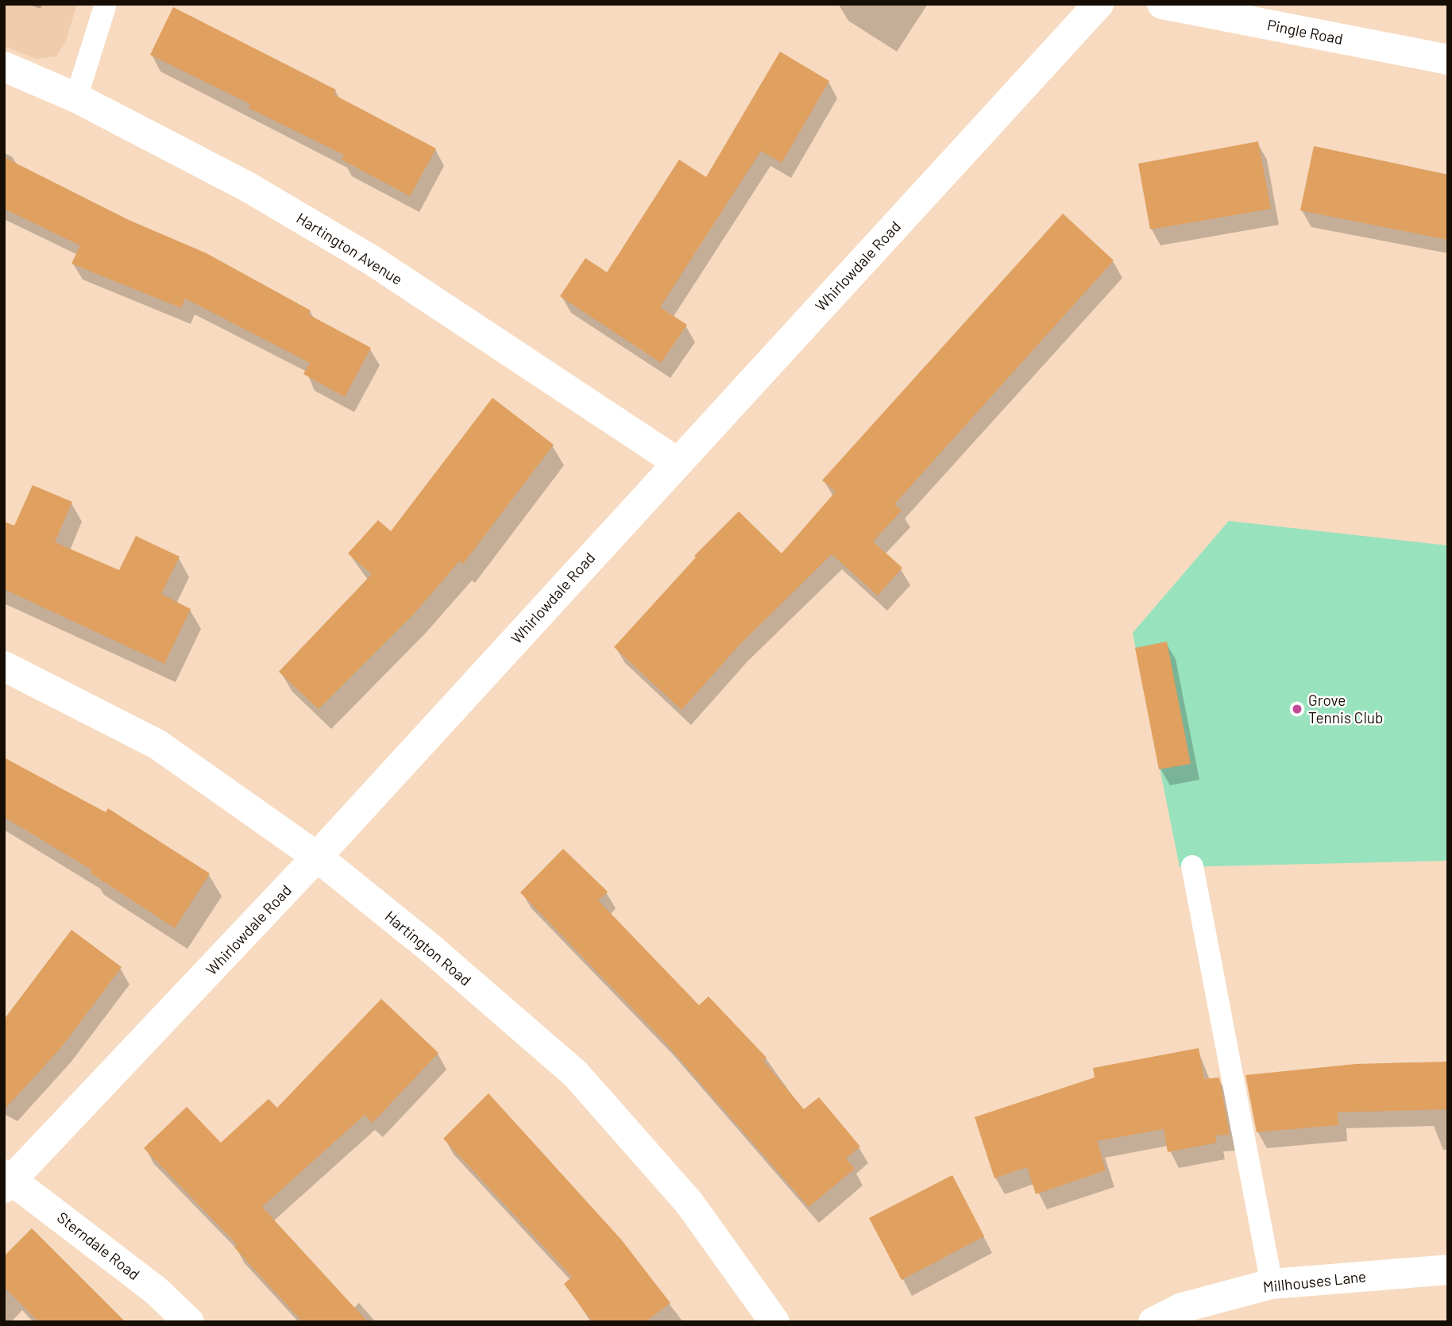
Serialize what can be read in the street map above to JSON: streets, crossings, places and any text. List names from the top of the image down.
{
  "streets": {
    "street": [
      "Pingle Road",
      "Hartington Avenue",
      "Whirlowdale Road",
      "Hartington Road",
      "Sterndale Road",
      "Millhouses Lane"
    ]
  },
  "crossings": [
    ["Hartington Avenue", "Whirlowdale Road"],
    ["Whirlowdale Road", "Hartington Road"],
    ["Whirlowdale Road", "Sterndale Road"]
  ],
  "places": ["Grove Tennis Club"]
}
